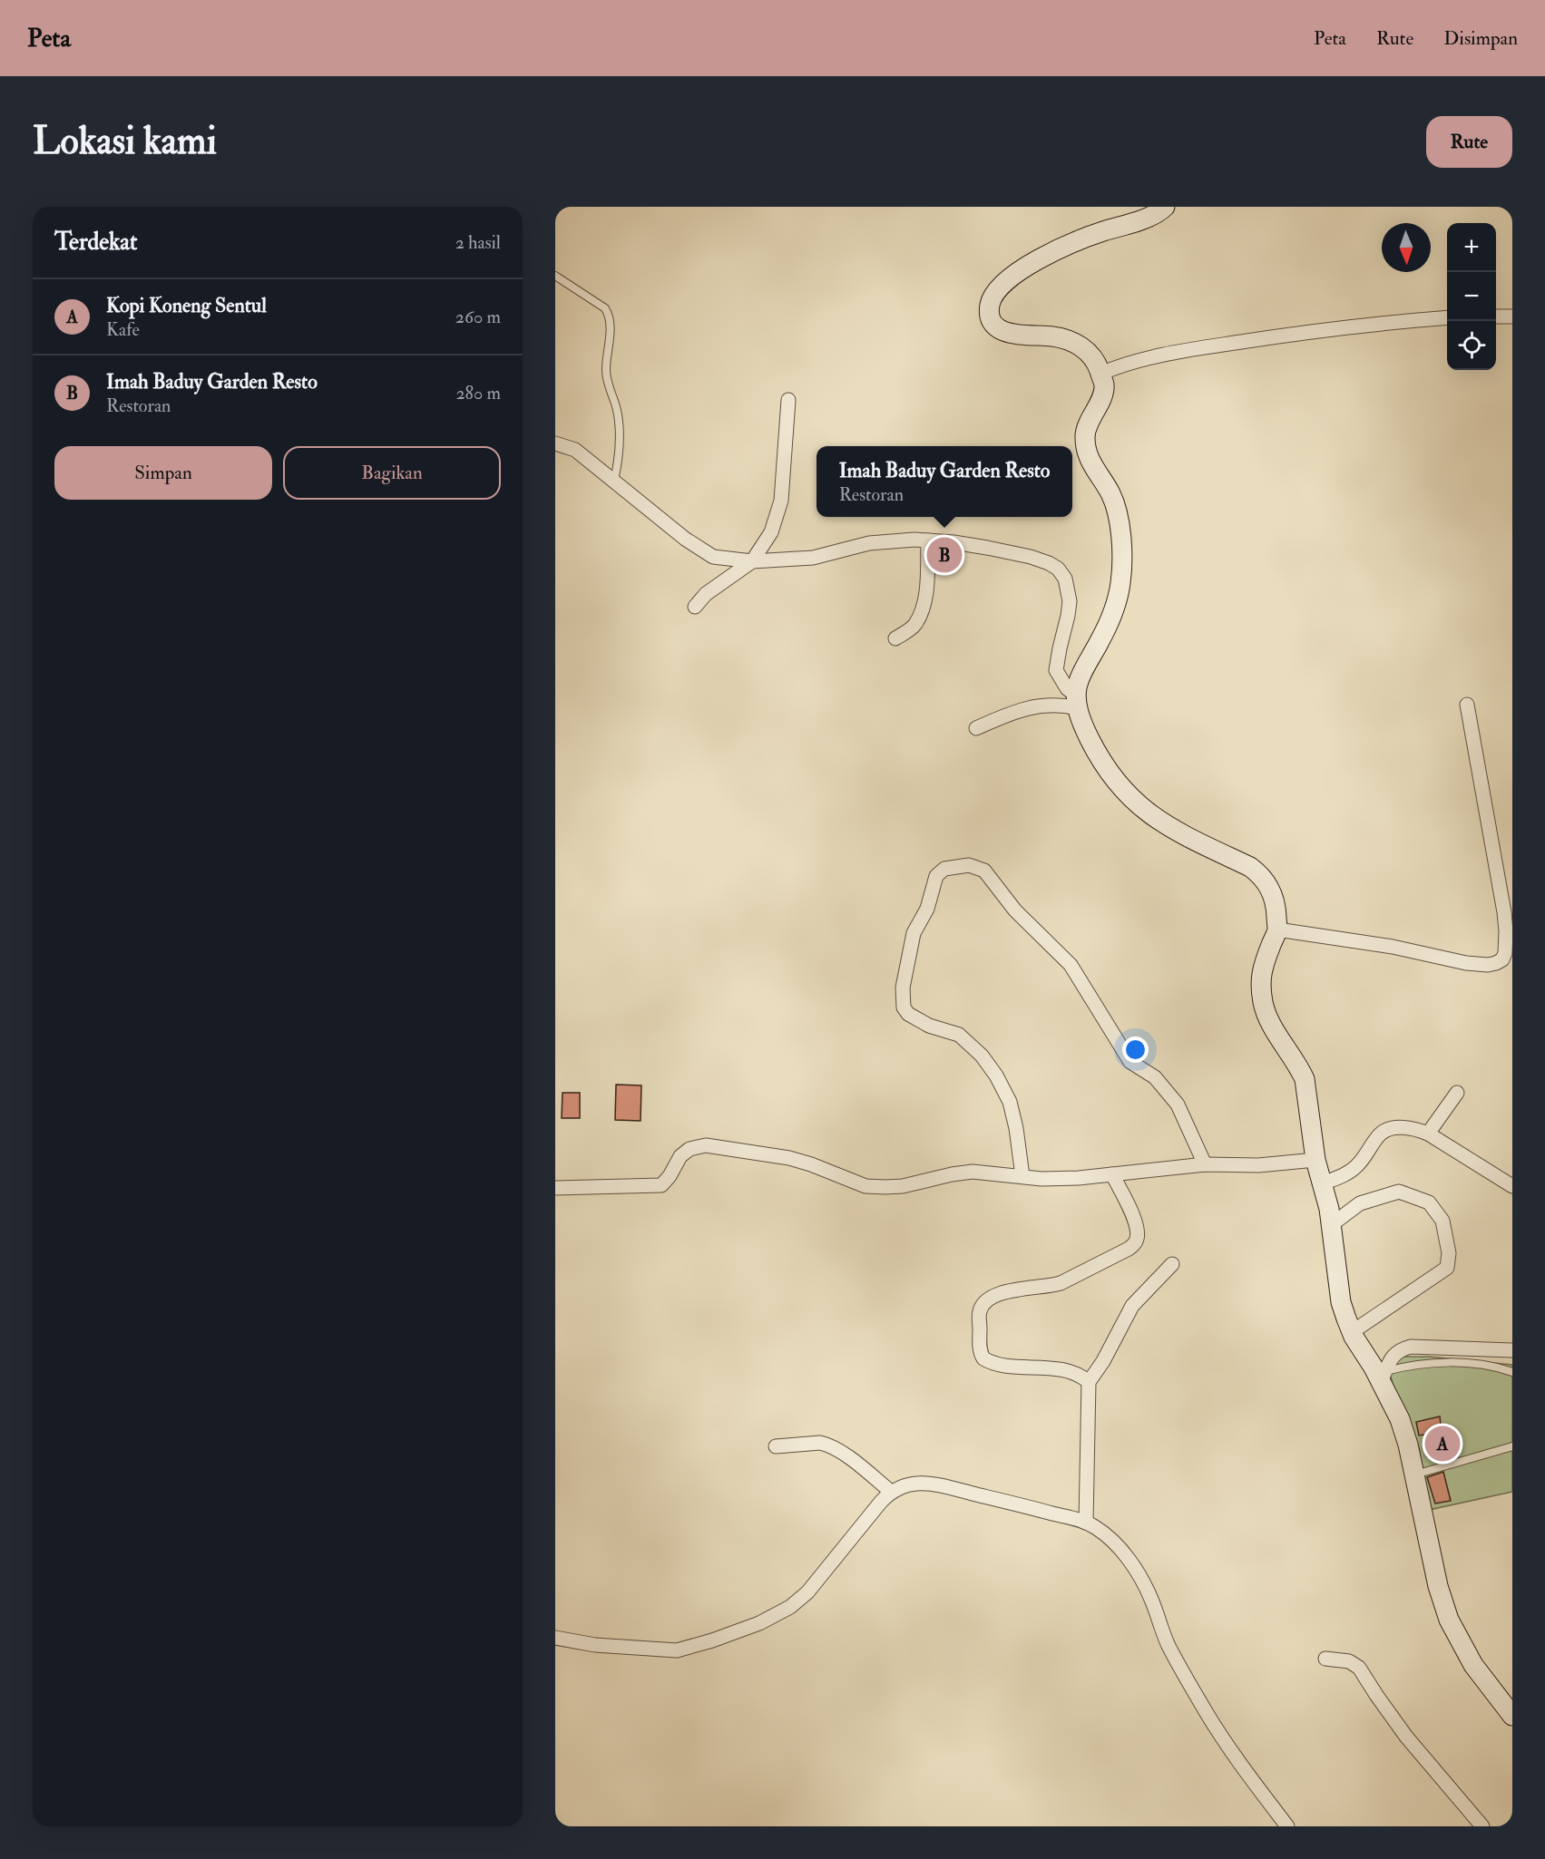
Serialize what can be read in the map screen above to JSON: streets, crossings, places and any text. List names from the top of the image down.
{
  "north": "bottom",
  "page": {
    "header": "Peta",
    "nav": ["Peta", "Rute", "Disimpan"],
    "buttons": [
      "Rute",
      ["Simpan", "Bagikan"]
    ],
    "title": "Lokasi kami",
    "heading": ["Terdekat", "2 hasil"],
    "map_buttons": ["+", "−"],
    "list": [
      {
        "mark": "A",
        "name": "Kopi Koneng Sentul",
        "note": "Kafe",
        "value": "260 m"
      },
      {
        "mark": "B",
        "name": "Imah Baduy Garden Resto",
        "note": "Restoran",
        "value": "280 m"
      }
    ],
    "popup": ["Imah Baduy Garden Resto", "Restoran"],
    "pins": ["B", "A"]
  }
}
